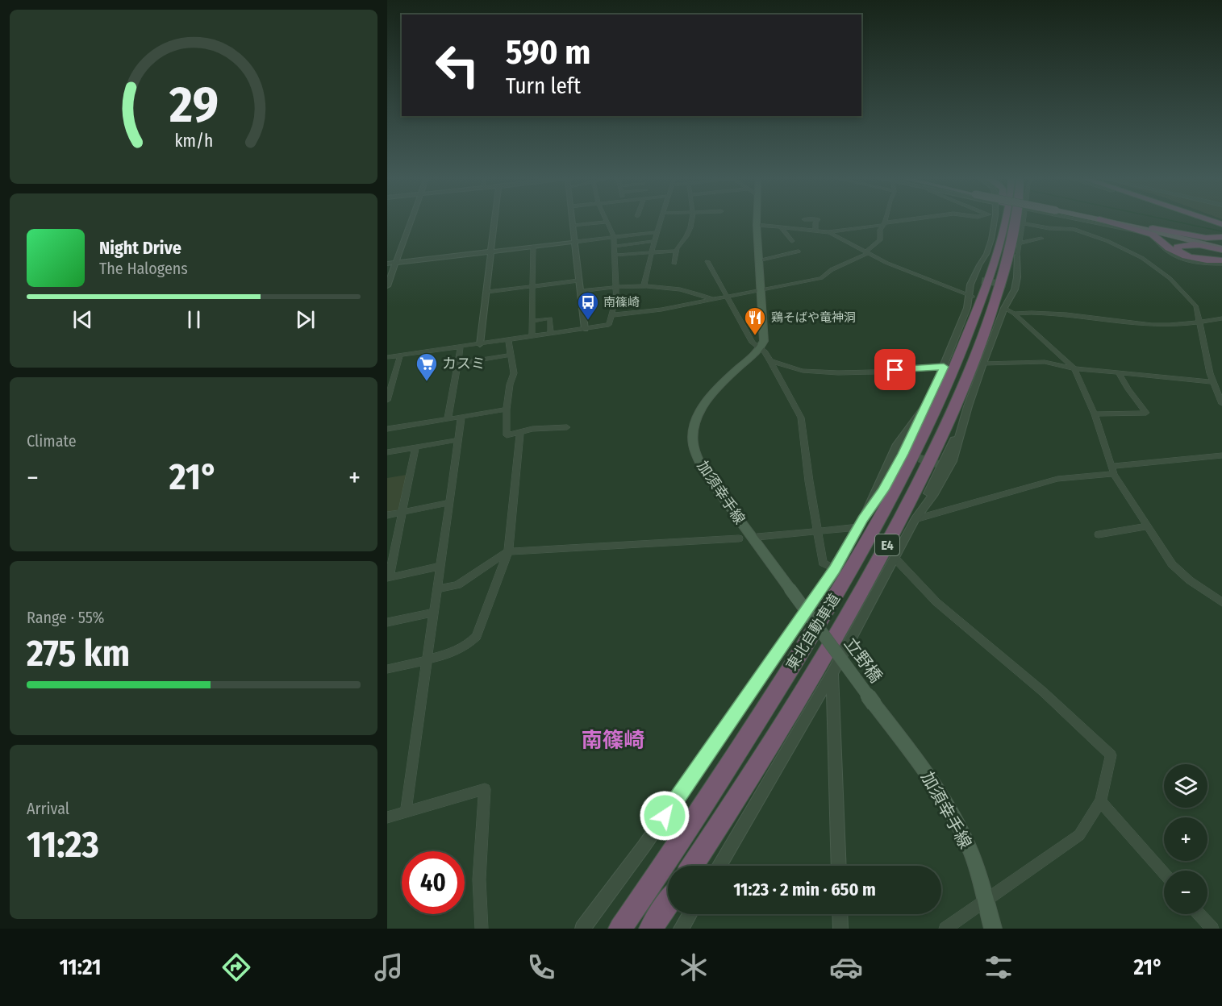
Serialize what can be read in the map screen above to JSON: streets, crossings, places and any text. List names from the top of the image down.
{
  "streets": {
    "highway": ["E4", "東北自動車道"],
    "main road": ["加須幸手線", "立野橋"]
  },
  "crossings": [
    ["加須幸手線", "立野橋"]
  ],
  "districts": ["南篠崎"],
  "places": {
    "bus stop": ["南篠崎"],
    "restaurant": ["鶏そばや竜神洞"],
    "supermarket": ["カスミ"]
  },
  "page": {
    "turn": ["590 m", "Turn left"],
    "song": ["Night Drive", "The Halogens"],
    "tile": [
      "Climate",
      ["Range · 55%", "275 km"],
      ["Arrival", "11:23"]
    ],
    "heat": ["−", "21°", "+"],
    "map_buttons": ["+", "−"],
    "limit": "40",
    "trip": "11:23 · 2 min · 650 m",
    "tabs": ["11:21", "21°"],
    "gauge": ["29", "km/h"]
  }
}
